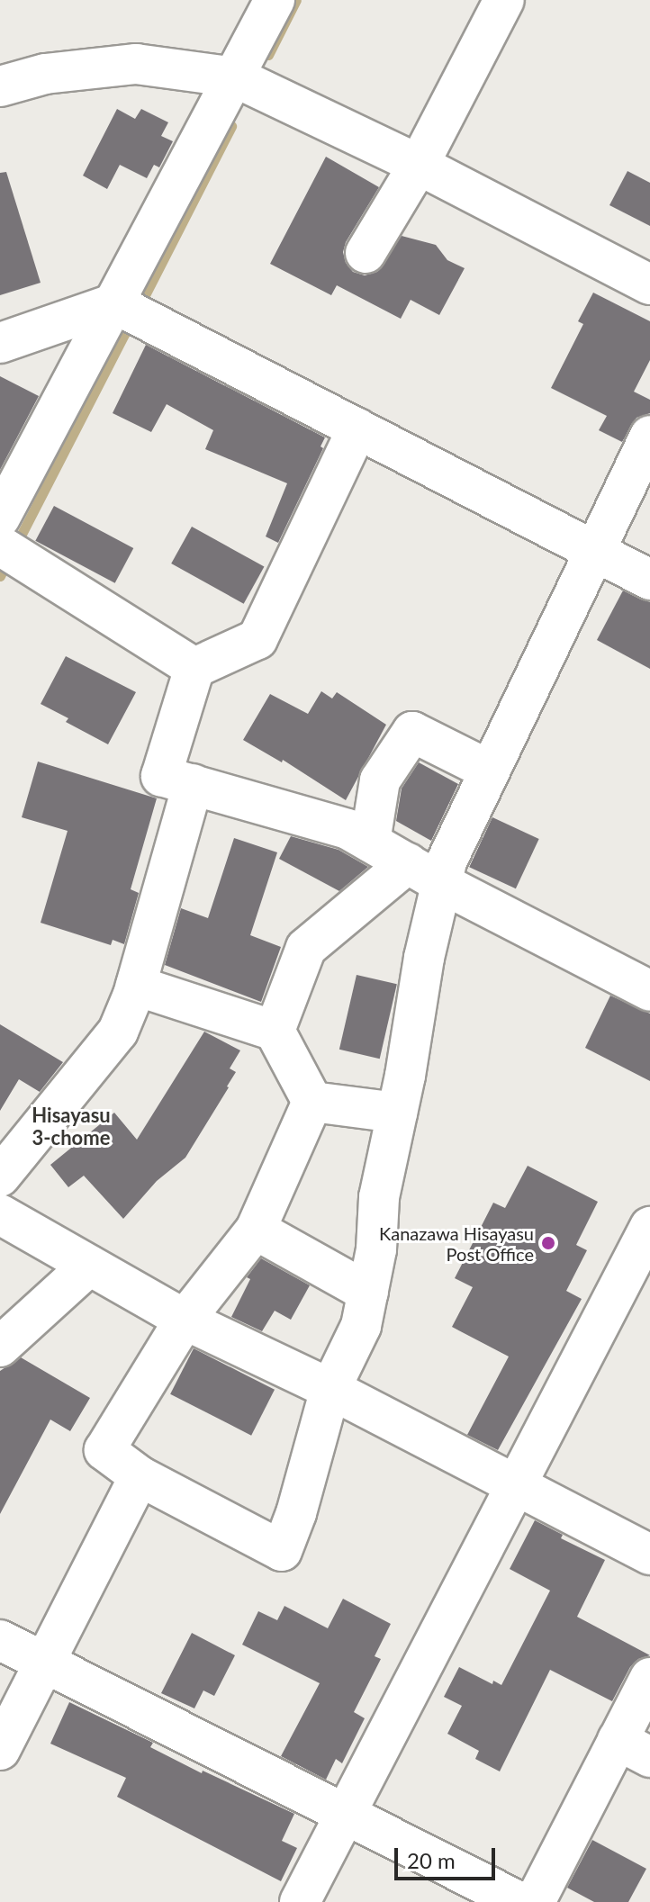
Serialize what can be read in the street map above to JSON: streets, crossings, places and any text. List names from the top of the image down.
{
  "districts": ["Hisayasu 3-chome"],
  "places": ["Kanazawa Hisayasu Post Office"],
  "scale_bar": "20 m"
}
